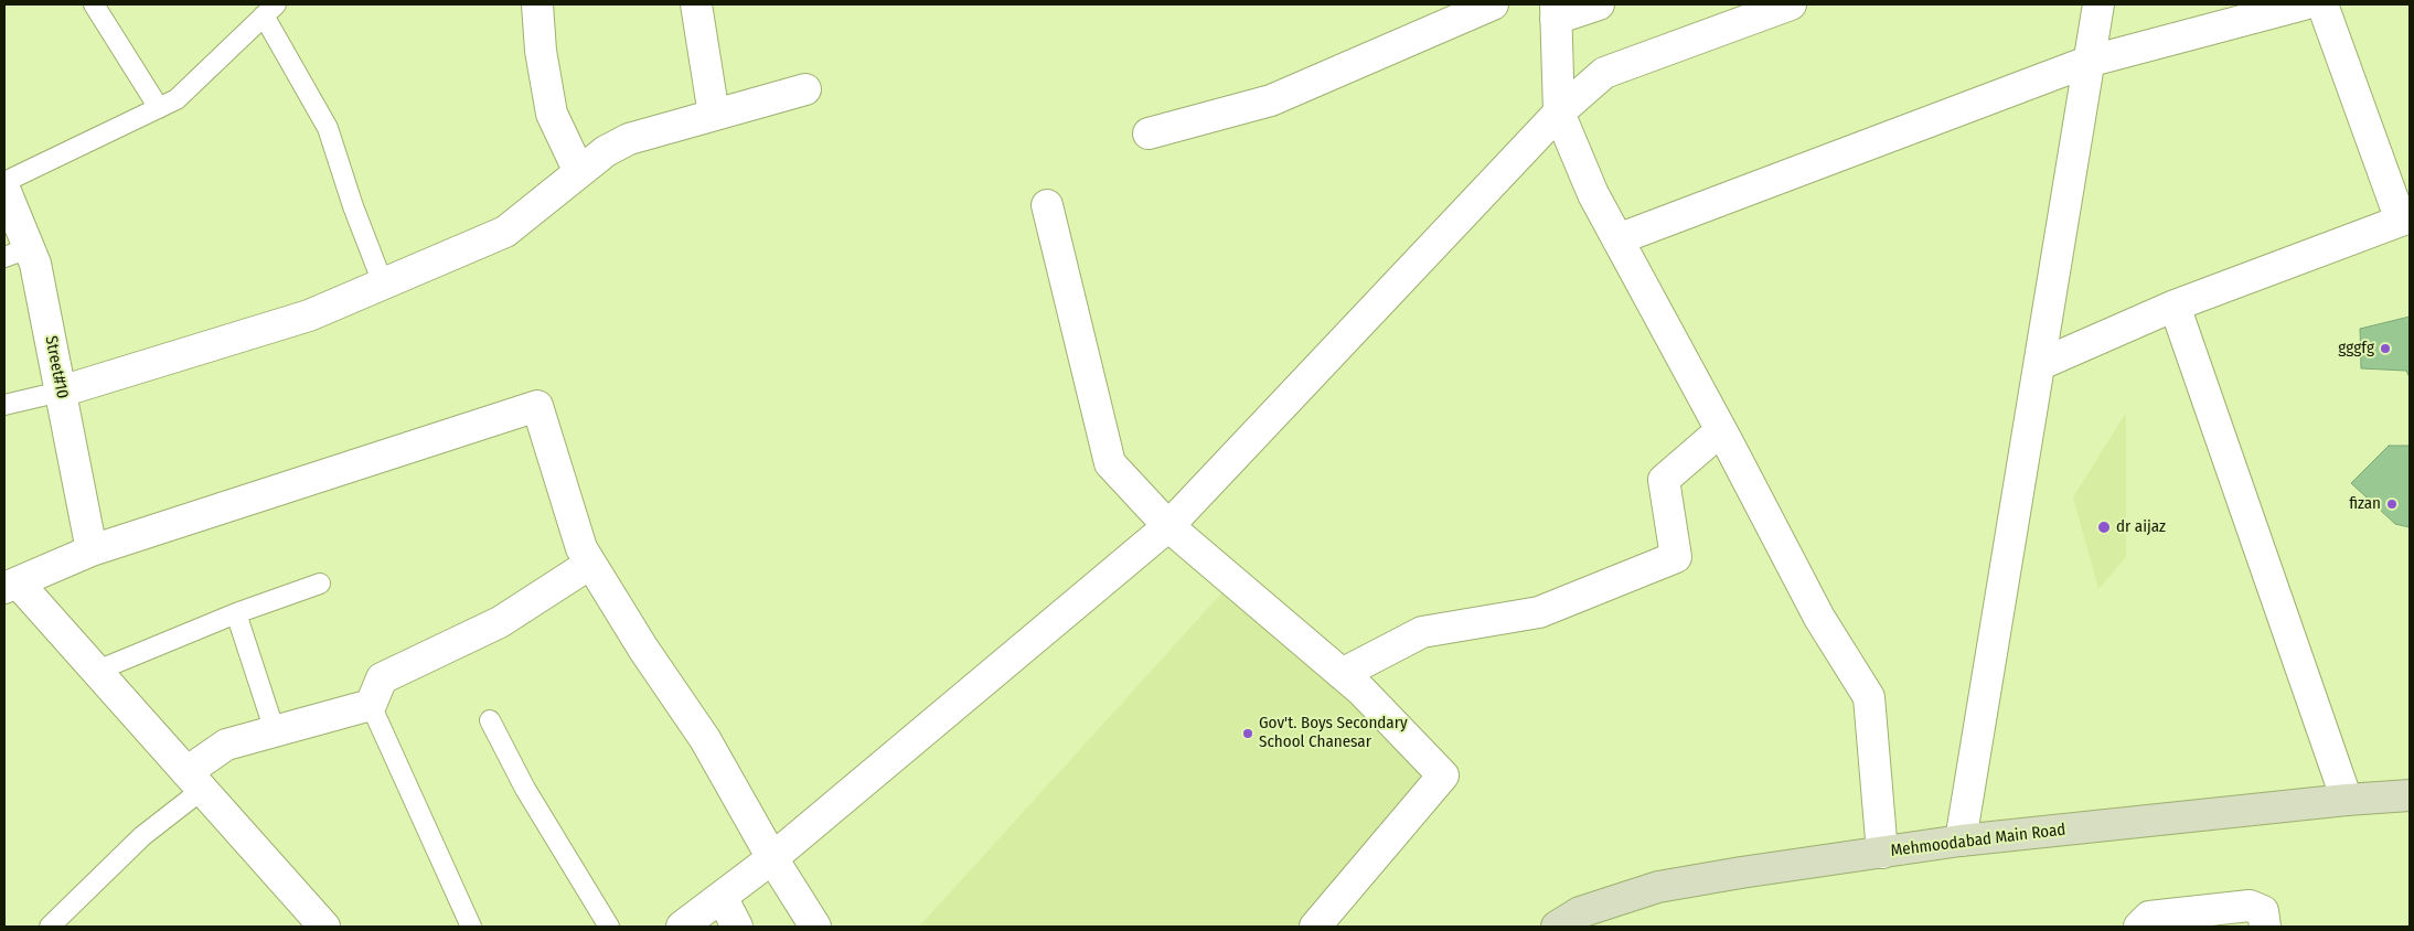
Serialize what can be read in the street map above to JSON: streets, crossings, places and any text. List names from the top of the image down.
{
  "streets": {
    "main road": ["Mehmoodabad Main Road"],
    "street": ["Street#10"]
  },
  "places": [
    "gggfg",
    "fizan",
    "dr aijaz",
    "Gov't. Boys Secondary School Chanesar"
  ]
}
